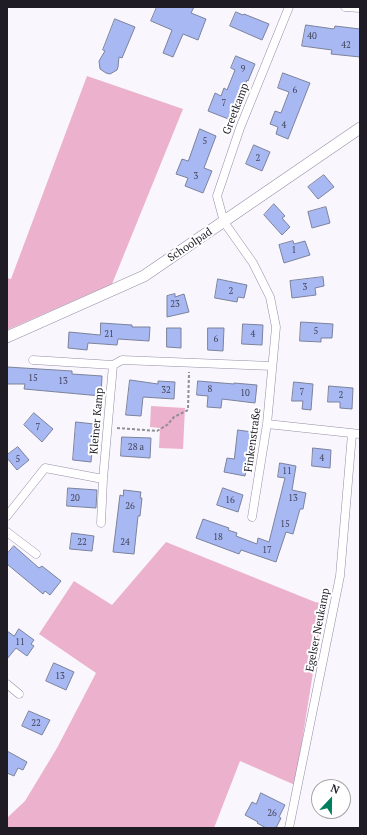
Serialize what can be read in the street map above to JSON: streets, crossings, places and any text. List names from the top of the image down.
{
  "streets": {
    "street": [
      "Greetkamp",
      "Schoolpad",
      "Kleiner Kamp",
      "Finkenstraße",
      "Egelser Neukamp"
    ]
  },
  "crossings": [
    ["Greetkamp", "Schoolpad"],
    ["Greetkamp", "Finkenstraße"],
    ["Schoolpad", "Finkenstraße"],
    ["Finkenstraße", "Egelser Neukamp"]
  ],
  "house_numbers": [
    "40",
    "42",
    "9",
    "6",
    "7",
    "4",
    "5",
    "2",
    "3",
    "1",
    "3",
    "2",
    "23",
    "5",
    "21",
    "4",
    "6",
    "15",
    "13",
    "8",
    "32",
    "7",
    "10",
    "2",
    "7",
    "28 a",
    "4",
    "5",
    "11",
    "20",
    "13",
    "16",
    "26",
    "15",
    "18",
    "22",
    "24",
    "17",
    "11",
    "13",
    "22",
    "26"
  ],
  "north": "top"
}
